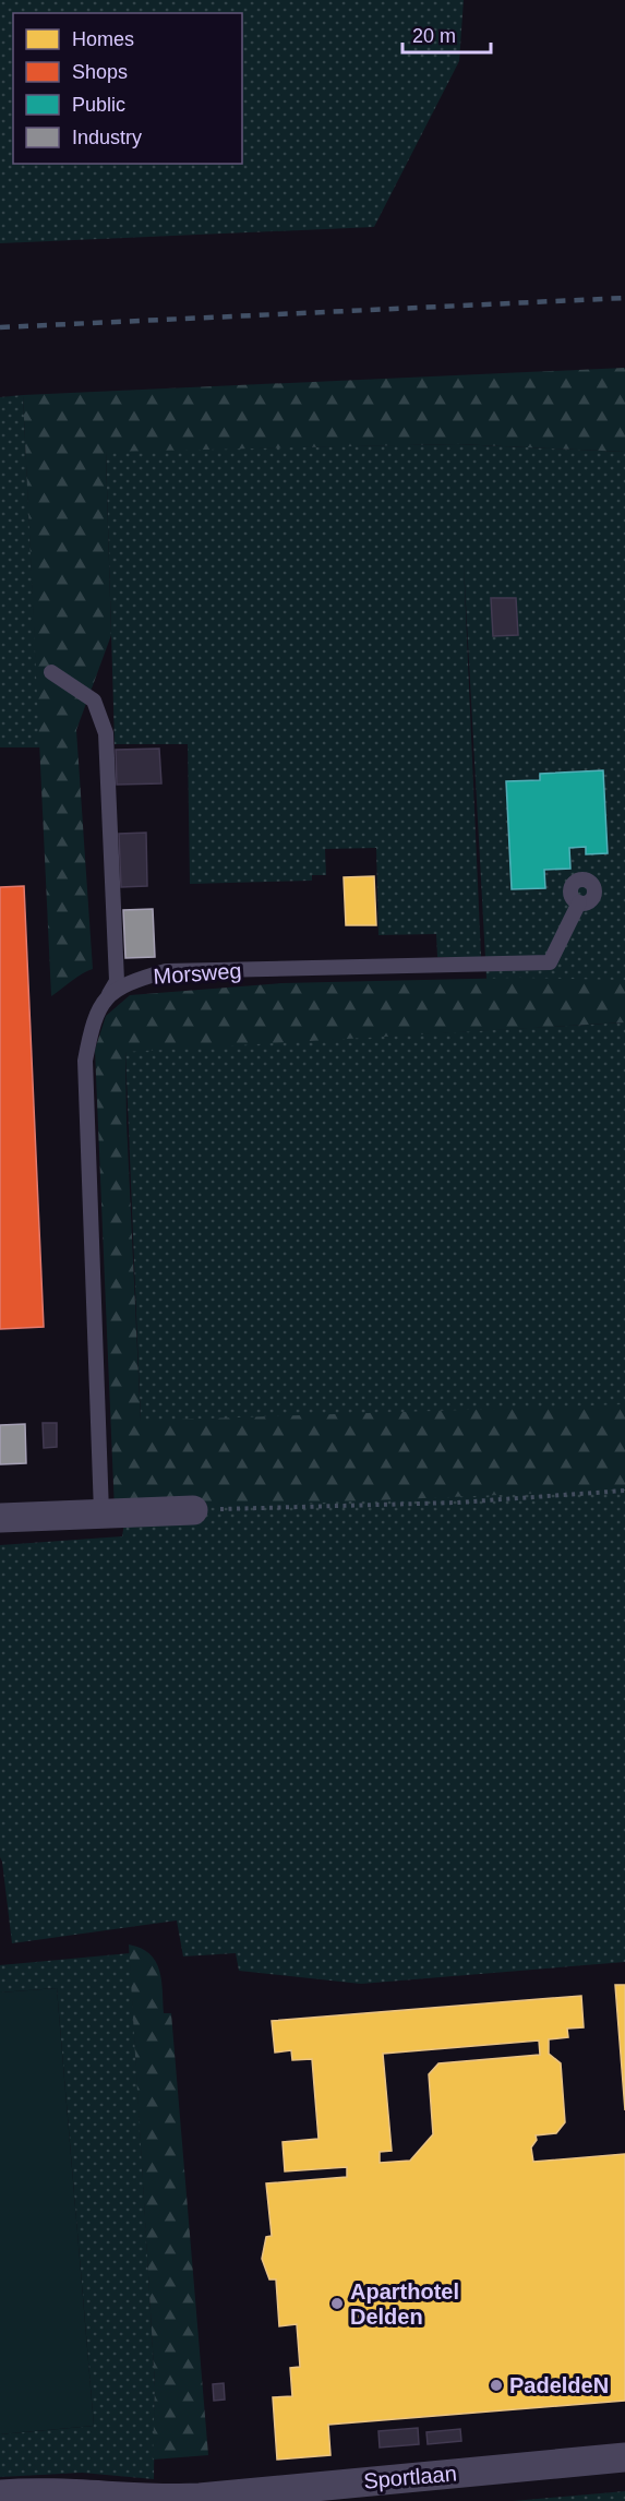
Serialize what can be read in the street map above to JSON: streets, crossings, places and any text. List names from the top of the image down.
{
  "streets": {
    "street": ["Sportlaan"],
    "lane": ["Morsweg"]
  },
  "places": ["Aparthotel Delden", "PadeldeN"],
  "legend": [
    "Homes",
    "Shops",
    "Public",
    "Industry"
  ],
  "scale_bar": "20 m"
}
